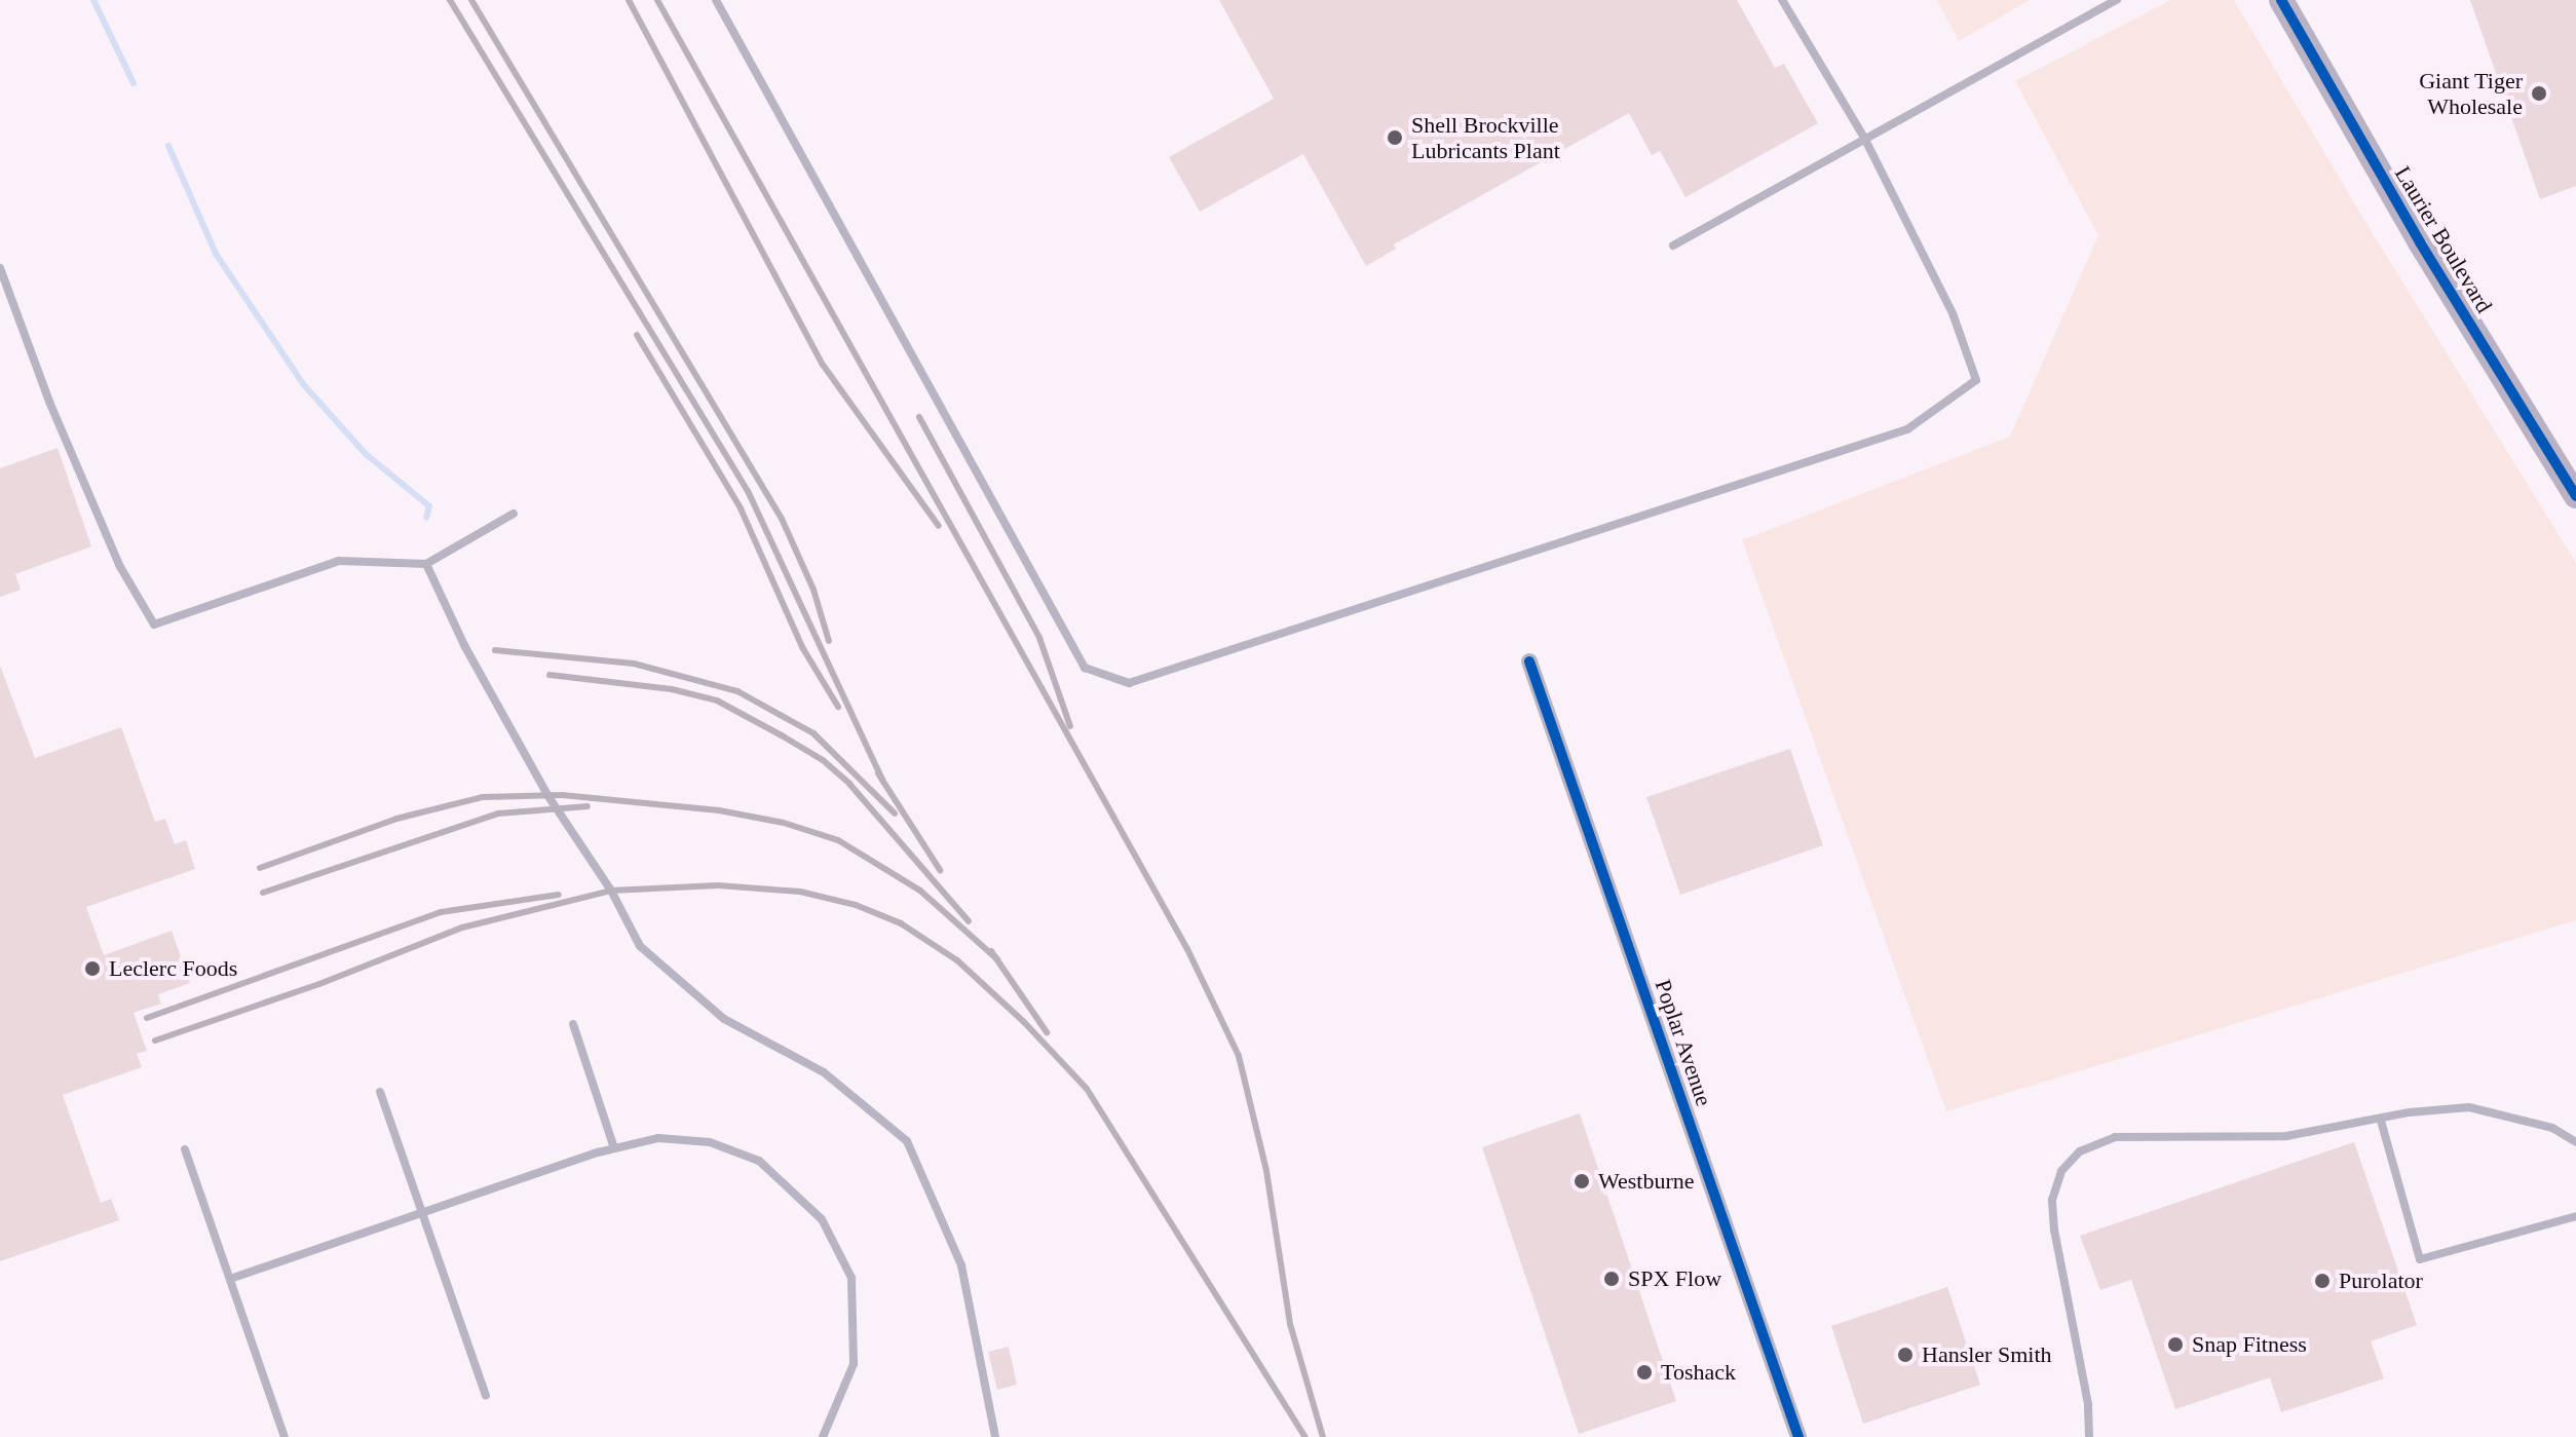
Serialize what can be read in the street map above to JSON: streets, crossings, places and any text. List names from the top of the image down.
{
  "streets": {
    "street": ["Laurier Boulevard", "Poplar Avenue"]
  },
  "places": [
    "Giant Tiger Wholesale",
    "Shell Brockville Lubricants Plant",
    "Leclerc Foods",
    "Westburne",
    "SPX Flow",
    "Purolator",
    "Snap Fitness",
    "Hansler Smith",
    "Toshack"
  ]
}
